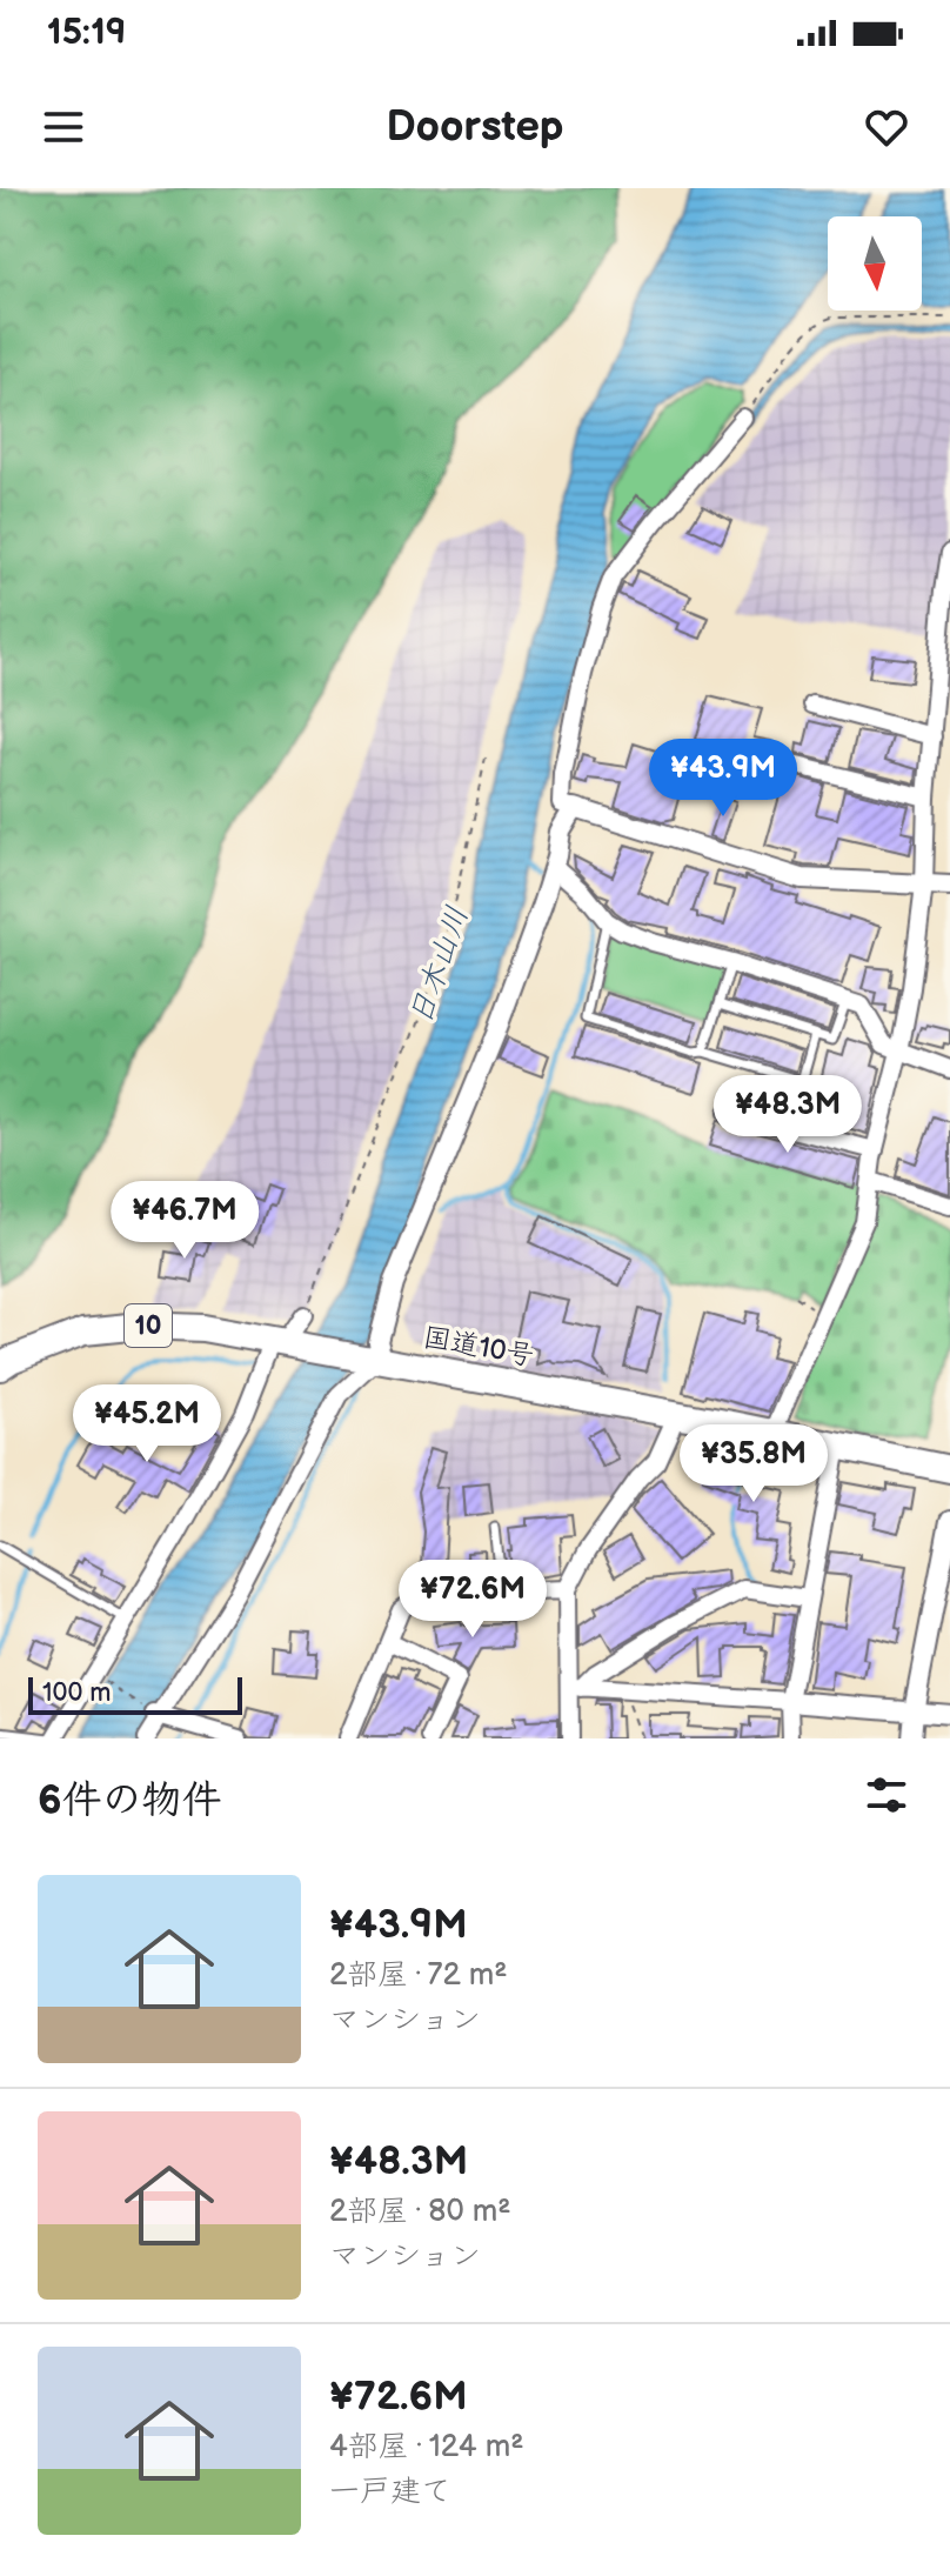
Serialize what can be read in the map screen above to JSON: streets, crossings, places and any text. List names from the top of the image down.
{
  "streets": {
    "highway": ["10", "国道10号"]
  },
  "water": ["日木山川"],
  "scale_bar": "100 m",
  "north": "bottom",
  "page": {
    "status": "15:19",
    "header": "Doorstep",
    "price": [
      "¥43.9M",
      "¥48.3M",
      "¥46.7M",
      "¥45.2M",
      "¥35.8M",
      "¥72.6M"
    ],
    "scale": "100 m",
    "heading": "6件の物件",
    "list": [
      {
        "name": "¥43.9M",
        "note": "2部屋 · 72 m² · マンション"
      },
      {
        "name": "¥48.3M",
        "note": "2部屋 · 80 m² · マンション"
      },
      {
        "name": "¥72.6M",
        "note": "4部屋 · 124 m² · 一戸建て"
      }
    ]
  }
}
